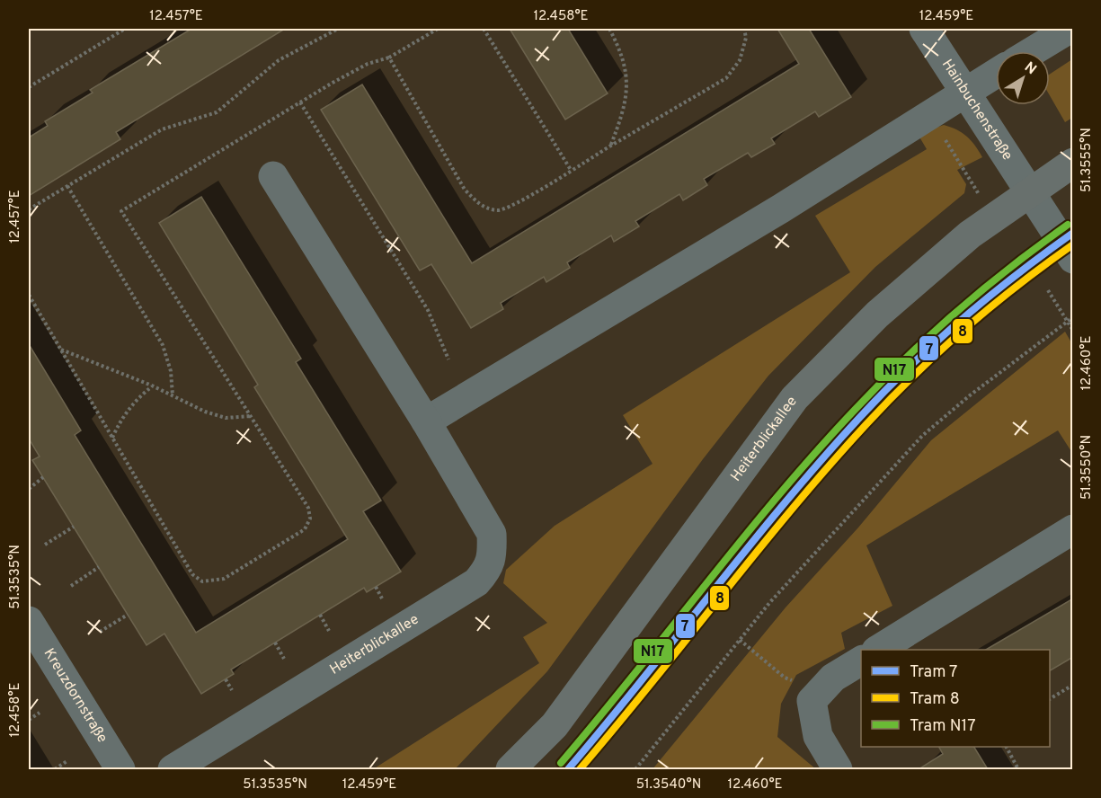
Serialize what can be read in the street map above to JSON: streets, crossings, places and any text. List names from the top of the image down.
{
  "streets": {
    "main road": ["Heiterblickallee"],
    "street": ["Hainbuchenstraße", "Kreuzdornstraße"]
  },
  "crossings": [
    ["Hainbuchenstraße", "Heiterblickallee"]
  ],
  "lines": ["tram line N17", "tram line 7", "tram line 8"],
  "legend": ["Tram 7", "Tram 8", "Tram N17"],
  "north": "top right",
  "coordinates": [
    "12.457°E",
    "12.458°E",
    "12.459°E",
    "51.3555°N",
    "12.460°E",
    "51.3550°N",
    "51.3535°N",
    "51.3540°N"
  ]
}
